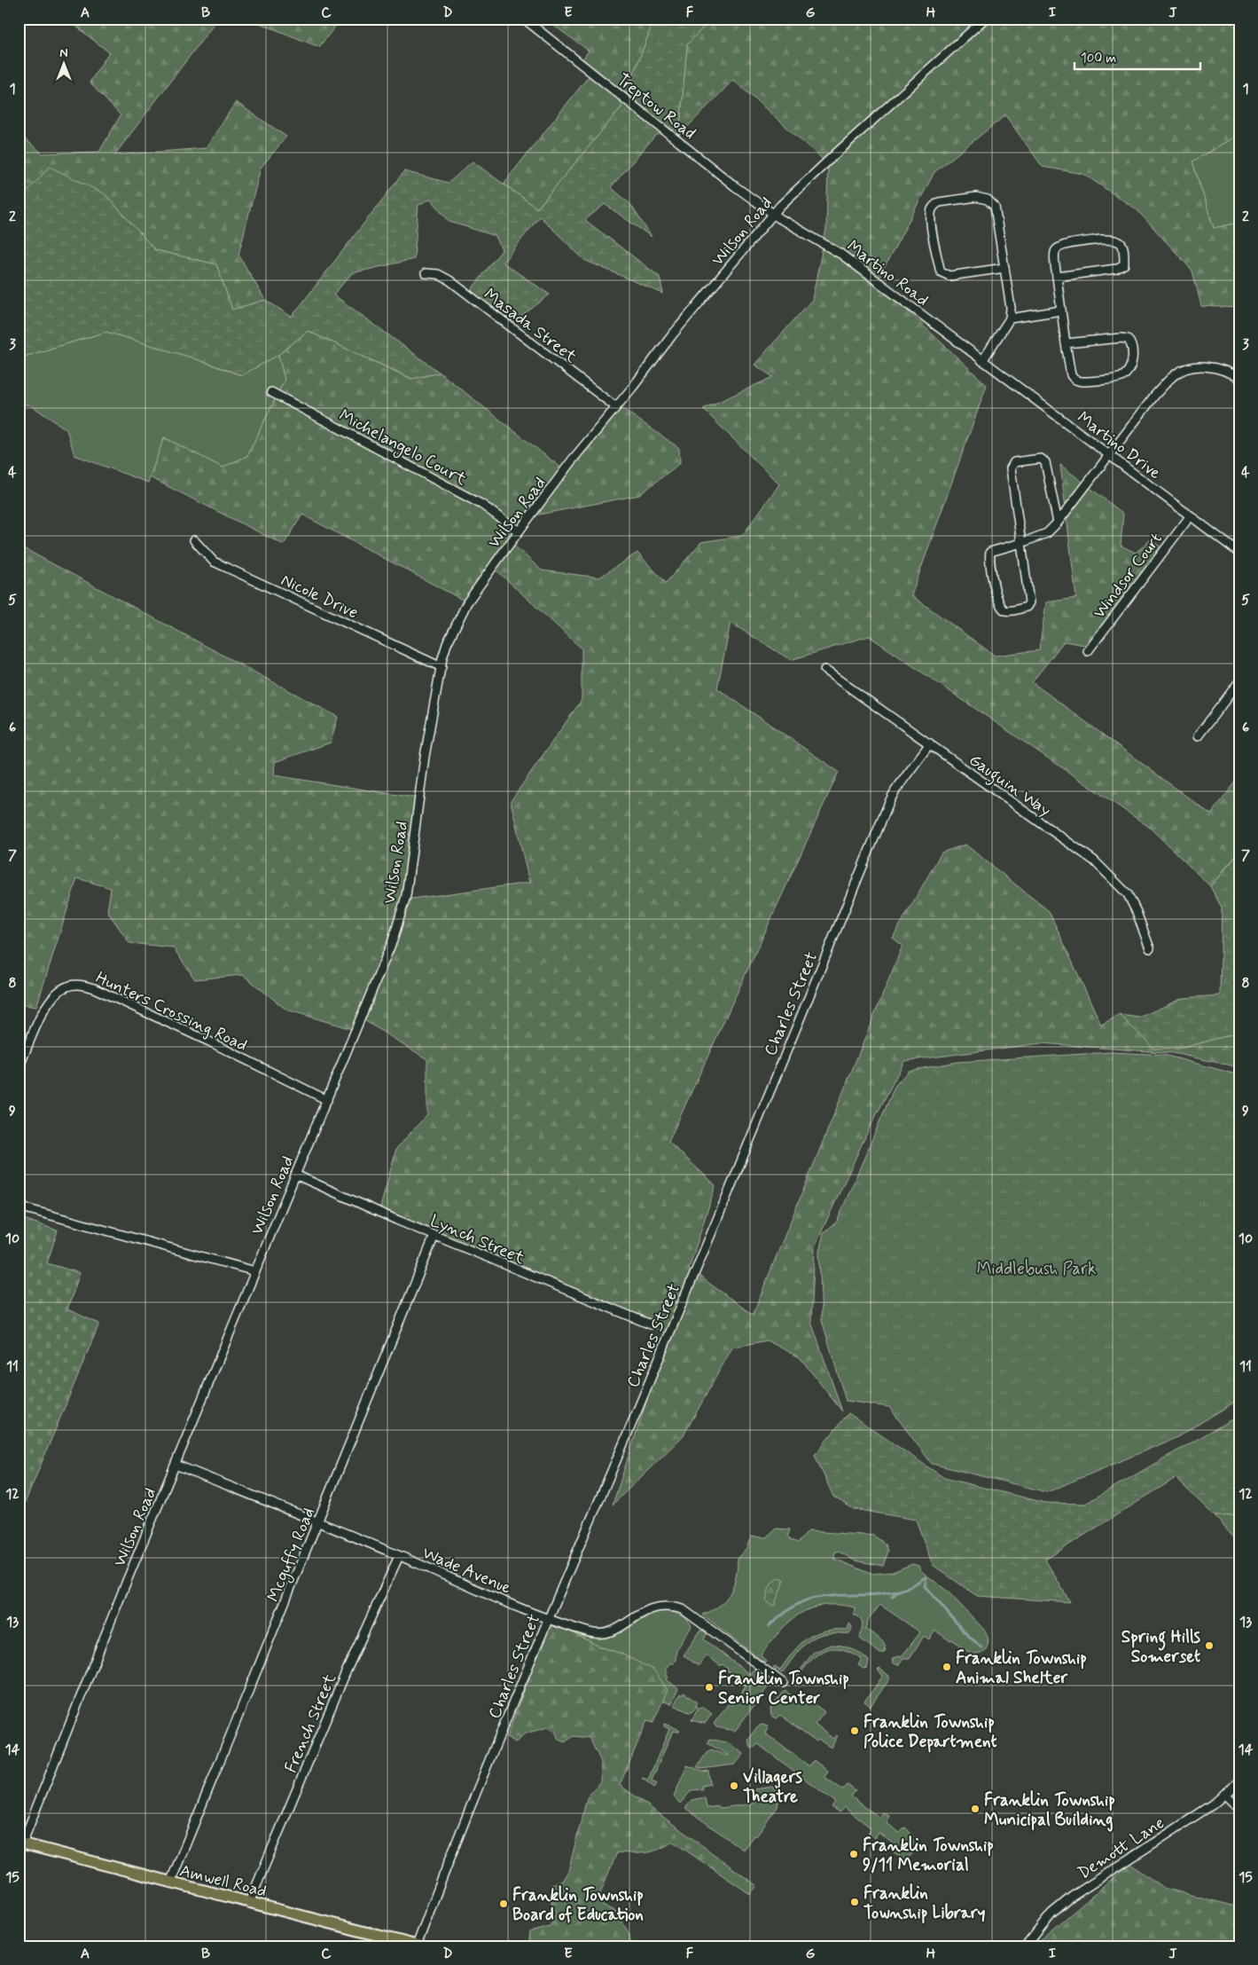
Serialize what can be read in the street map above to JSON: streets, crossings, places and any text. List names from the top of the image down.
{
  "streets": {
    "main road": ["Amwell Road"],
    "street": [
      "Treptow Road",
      "Wilson Road",
      "Martino Road",
      "Masada Street",
      "Martino Drive",
      "Michelangelo Court",
      "Windsor Court",
      "Nicole Drive",
      "Gauguin Way",
      "Charles Street",
      "Hunters Crossing Road",
      "Lynch Street",
      "Mcguffy Road",
      "Wade Avenue",
      "French Street",
      "Demott Lane"
    ]
  },
  "crossings": [
    ["Treptow Road", "Wilson Road"],
    ["Treptow Road", "Martino Road"],
    ["Wilson Road", "Martino Road"],
    ["Wilson Road", "Masada Street"],
    ["Wilson Road", "Michelangelo Court"],
    ["Wilson Road", "Nicole Drive"],
    ["Wilson Road", "Hunters Crossing Road"],
    ["Wilson Road", "Lynch Street"],
    ["Wilson Road", "Wade Avenue"],
    ["Wilson Road", "Amwell Road"],
    ["Martino Road", "Martino Drive"],
    ["Martino Drive", "Windsor Court"],
    ["Gauguin Way", "Charles Street"],
    ["Charles Street", "Wade Avenue"],
    ["Charles Street", "Amwell Road"],
    ["Lynch Street", "Mcguffy Road"],
    ["Mcguffy Road", "Wade Avenue"],
    ["Mcguffy Road", "Amwell Road"],
    ["Wade Avenue", "French Street"],
    ["French Street", "Amwell Road"]
  ],
  "parks": ["Middlebush Park"],
  "places": [
    "Spring Hills Somerset",
    "Franklin Township Animal Shelter",
    "Franklin Township Senior Center",
    "Franklin Township Police Department",
    "Villagers Theatre",
    "Franklin Township Municipal Building",
    "Franklin Township 9/11 Memorial",
    "Franklin Township Library",
    "Franklin Township Board of Education"
  ],
  "scale_bar": "100 m",
  "north": "top",
  "grid": {
    "columns": [
      "A",
      "B",
      "C",
      "D",
      "E",
      "F",
      "G",
      "H",
      "I",
      "J"
    ],
    "rows": [
      "1",
      "2",
      "3",
      "4",
      "5",
      "6",
      "7",
      "8",
      "9",
      "10",
      "11",
      "12",
      "13",
      "14",
      "15"
    ]
  }
}
